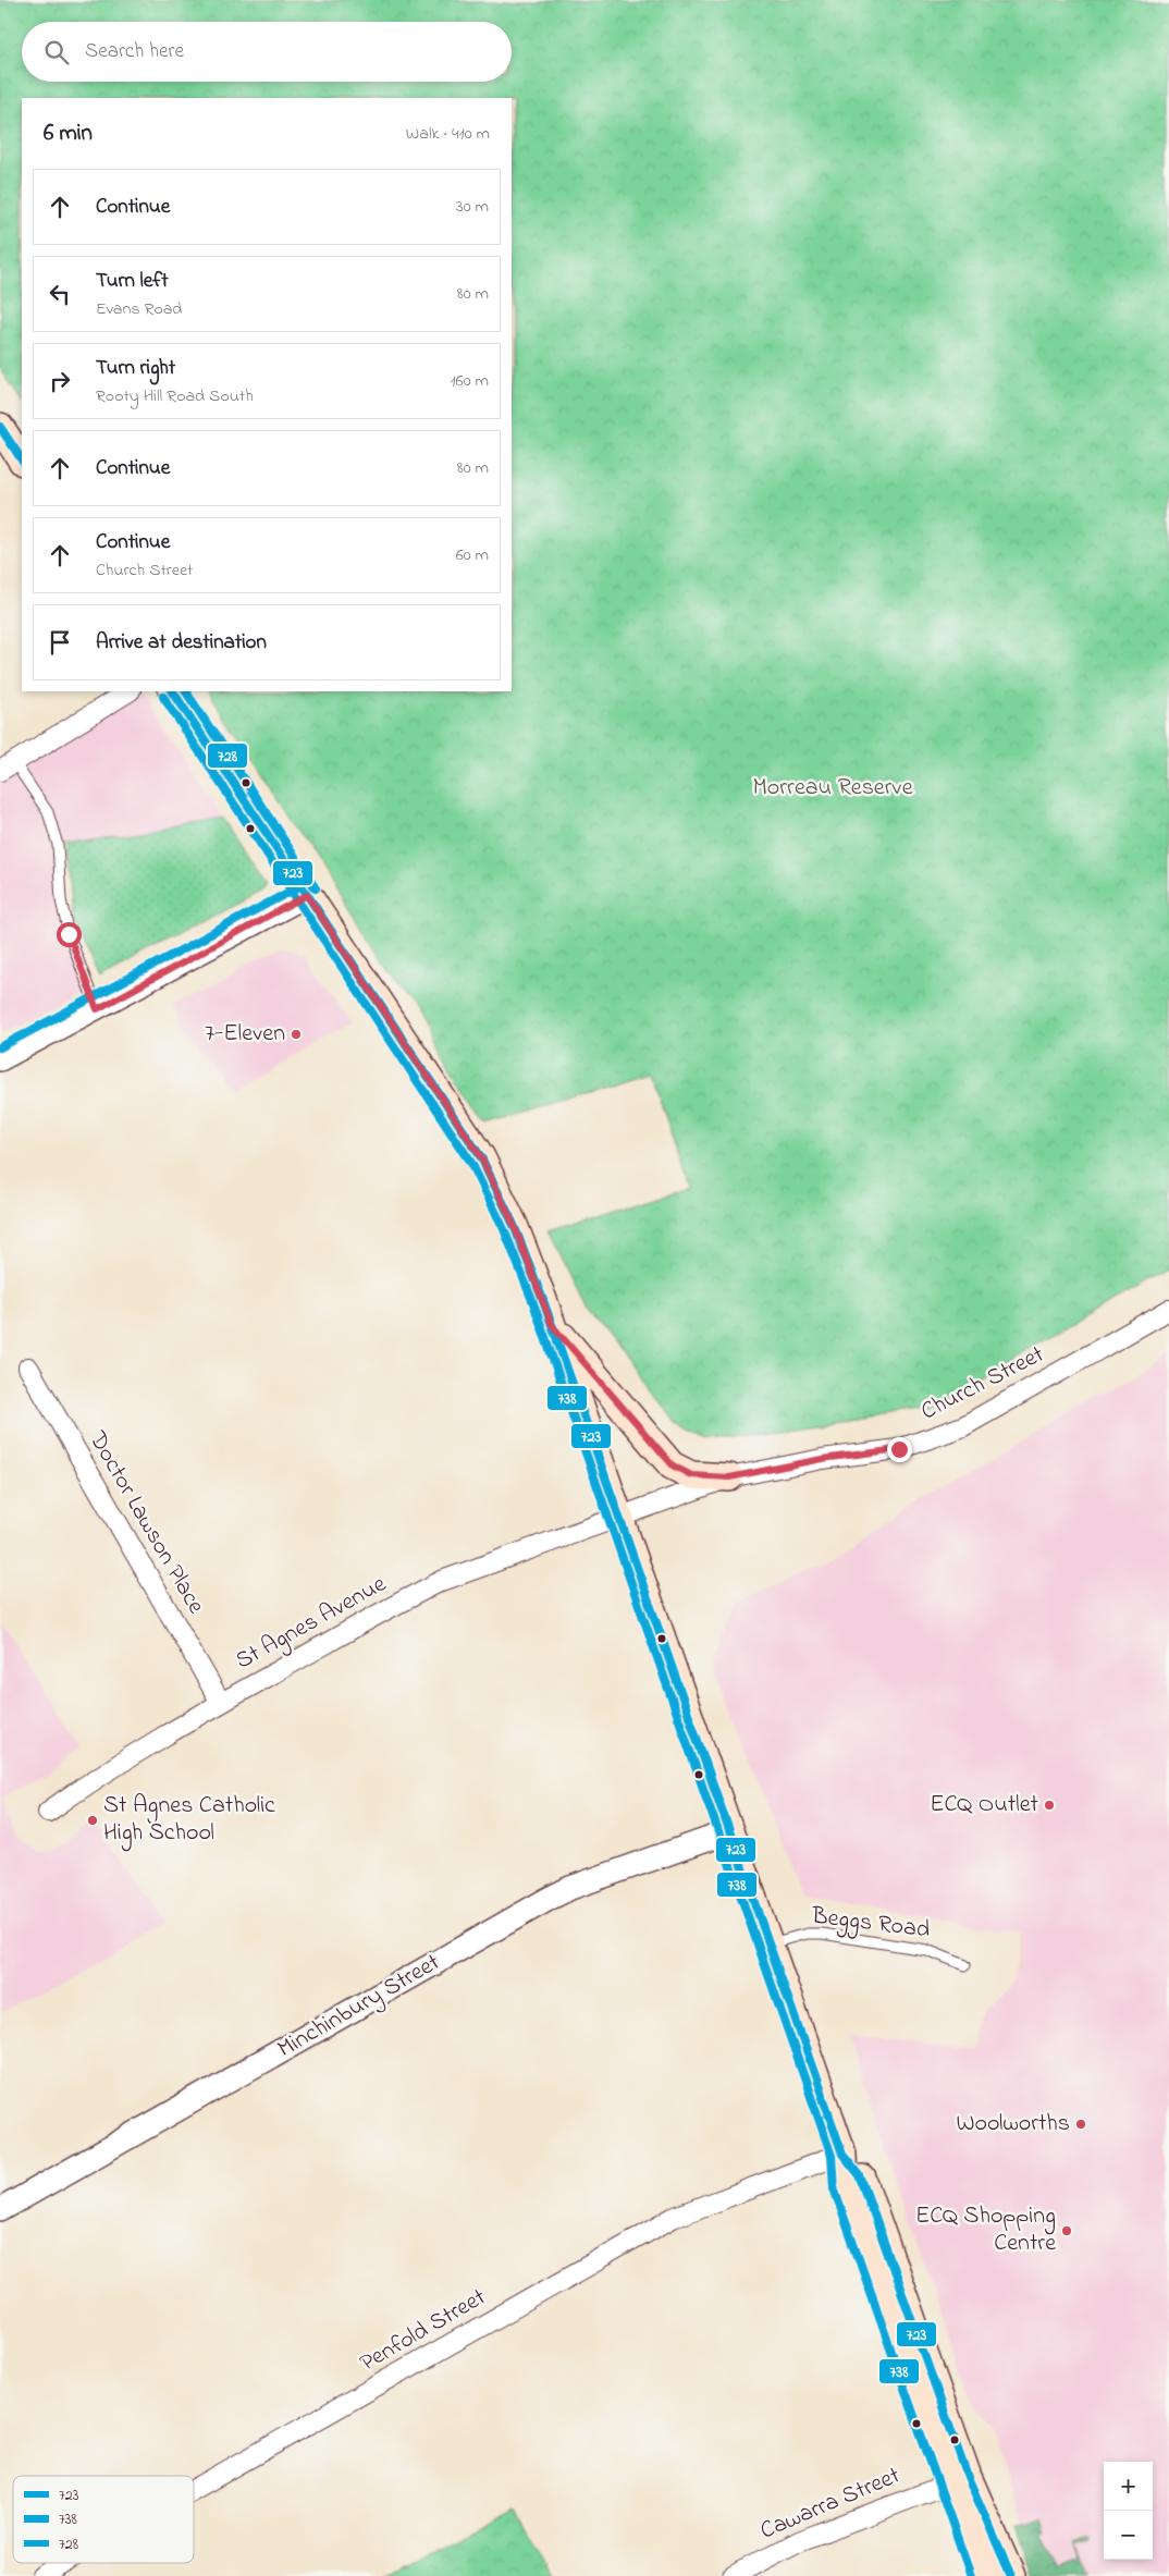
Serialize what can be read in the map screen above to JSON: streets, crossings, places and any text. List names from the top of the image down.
{
  "streets": {
    "street": [
      "Church Street",
      "Doctor Lawson Place",
      "St Agnes Avenue",
      "Minchinbury Street",
      "Penfold Street",
      "Cawarra Street"
    ],
    "lane": ["Beggs Road"]
  },
  "crossings": [
    ["Church Street", "St Agnes Avenue"],
    ["Doctor Lawson Place", "St Agnes Avenue"]
  ],
  "parks": ["Morreau Reserve"],
  "places": [
    "7-Eleven",
    "ECQ Outlet",
    "St Agnes Catholic High School",
    "Woolworths",
    "ECQ Shopping Centre"
  ],
  "lines": ["transit line 723", "transit line 728", "transit line 738"],
  "legend": ["723", "738", "728"],
  "page": {
    "search": "Search here",
    "heading": ["6 min", "Walk · 410 m"],
    "list": [
      ["Continue", "30 m"],
      ["Turn left", "Evans Road", "80 m"],
      ["Turn right", "Rooty Hill Road South", "160 m"],
      ["Continue", "80 m"],
      ["Continue", "Church Street", "60 m"],
      "Arrive at destination"
    ],
    "map_buttons": ["+", "−"]
  }
}
